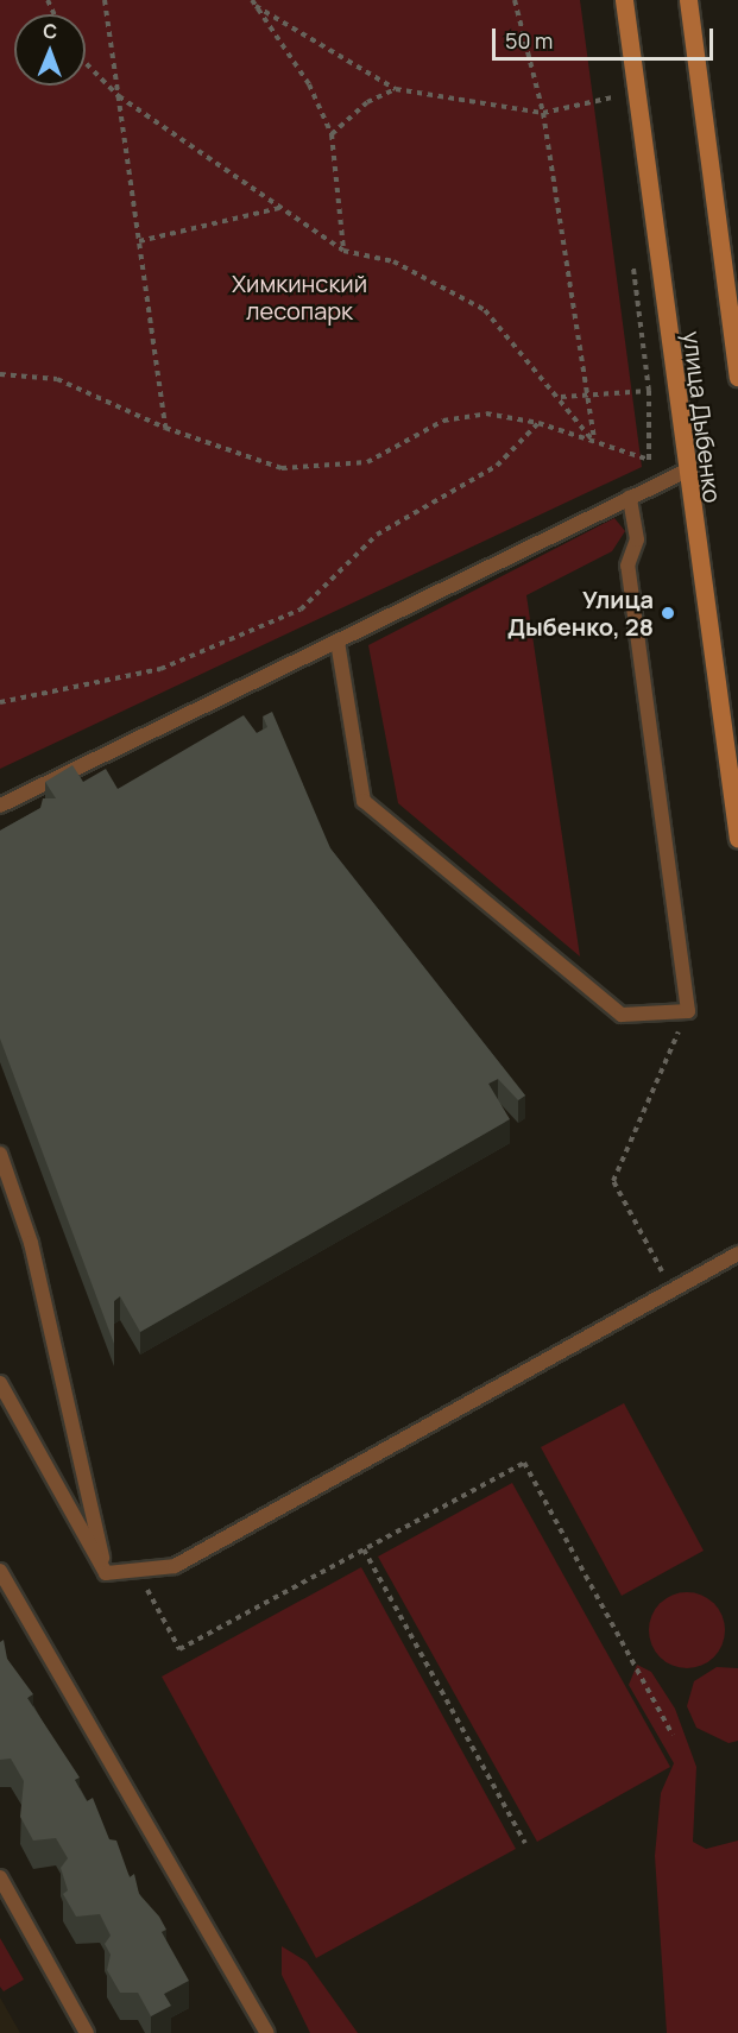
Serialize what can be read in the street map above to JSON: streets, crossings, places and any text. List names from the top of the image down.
{
  "streets": {
    "main road": ["улица Дыбенко"]
  },
  "parks": ["Химкинский лесопарк"],
  "places": ["Улица Дыбенко, 28"],
  "scale_bar": "50 m",
  "north": "top"
}
